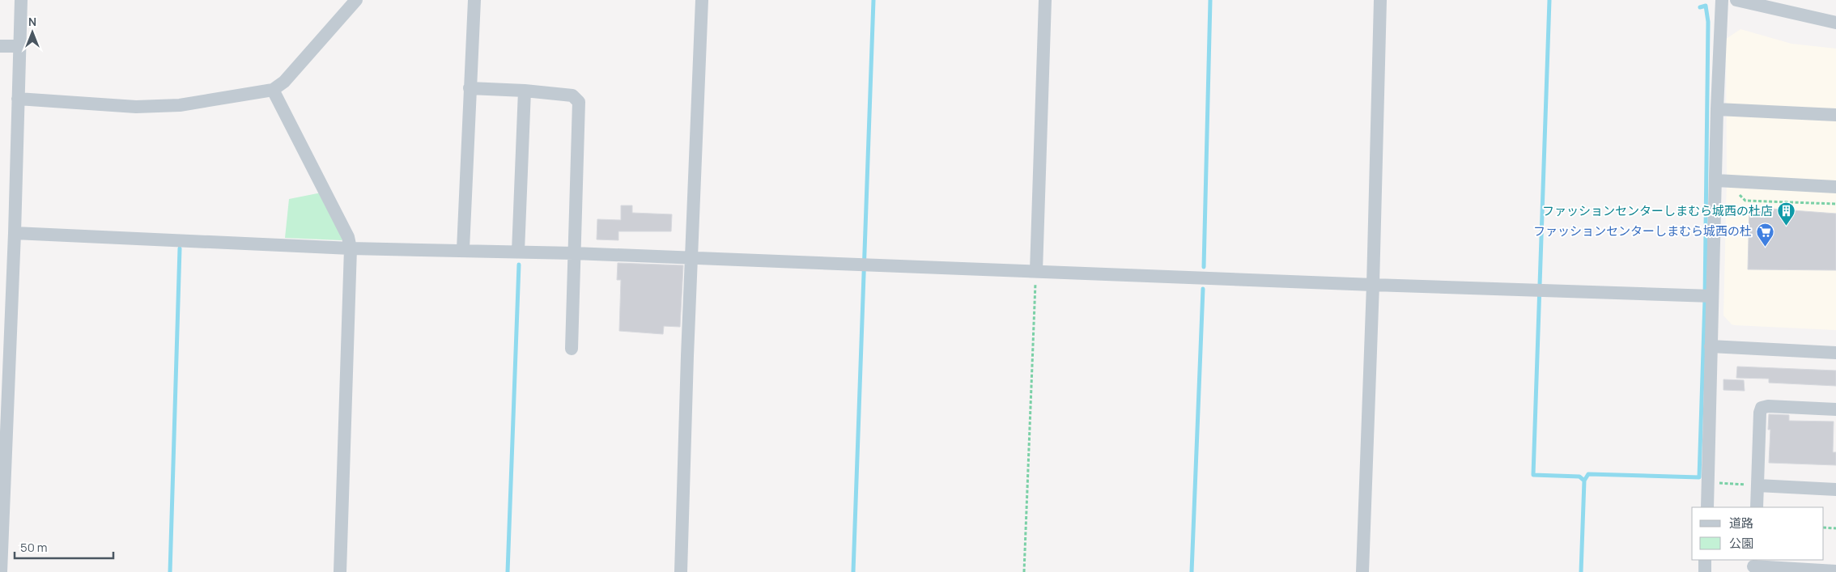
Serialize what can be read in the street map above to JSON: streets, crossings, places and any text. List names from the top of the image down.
{
  "places": {
    "building": ["ファッションセンターしまむら城西の杜店"],
    "supermarket": ["ファッションセンターしまむら城西の杜"]
  },
  "legend": ["道路", "公園"],
  "scale_bar": "50 m",
  "north": "top"
}
